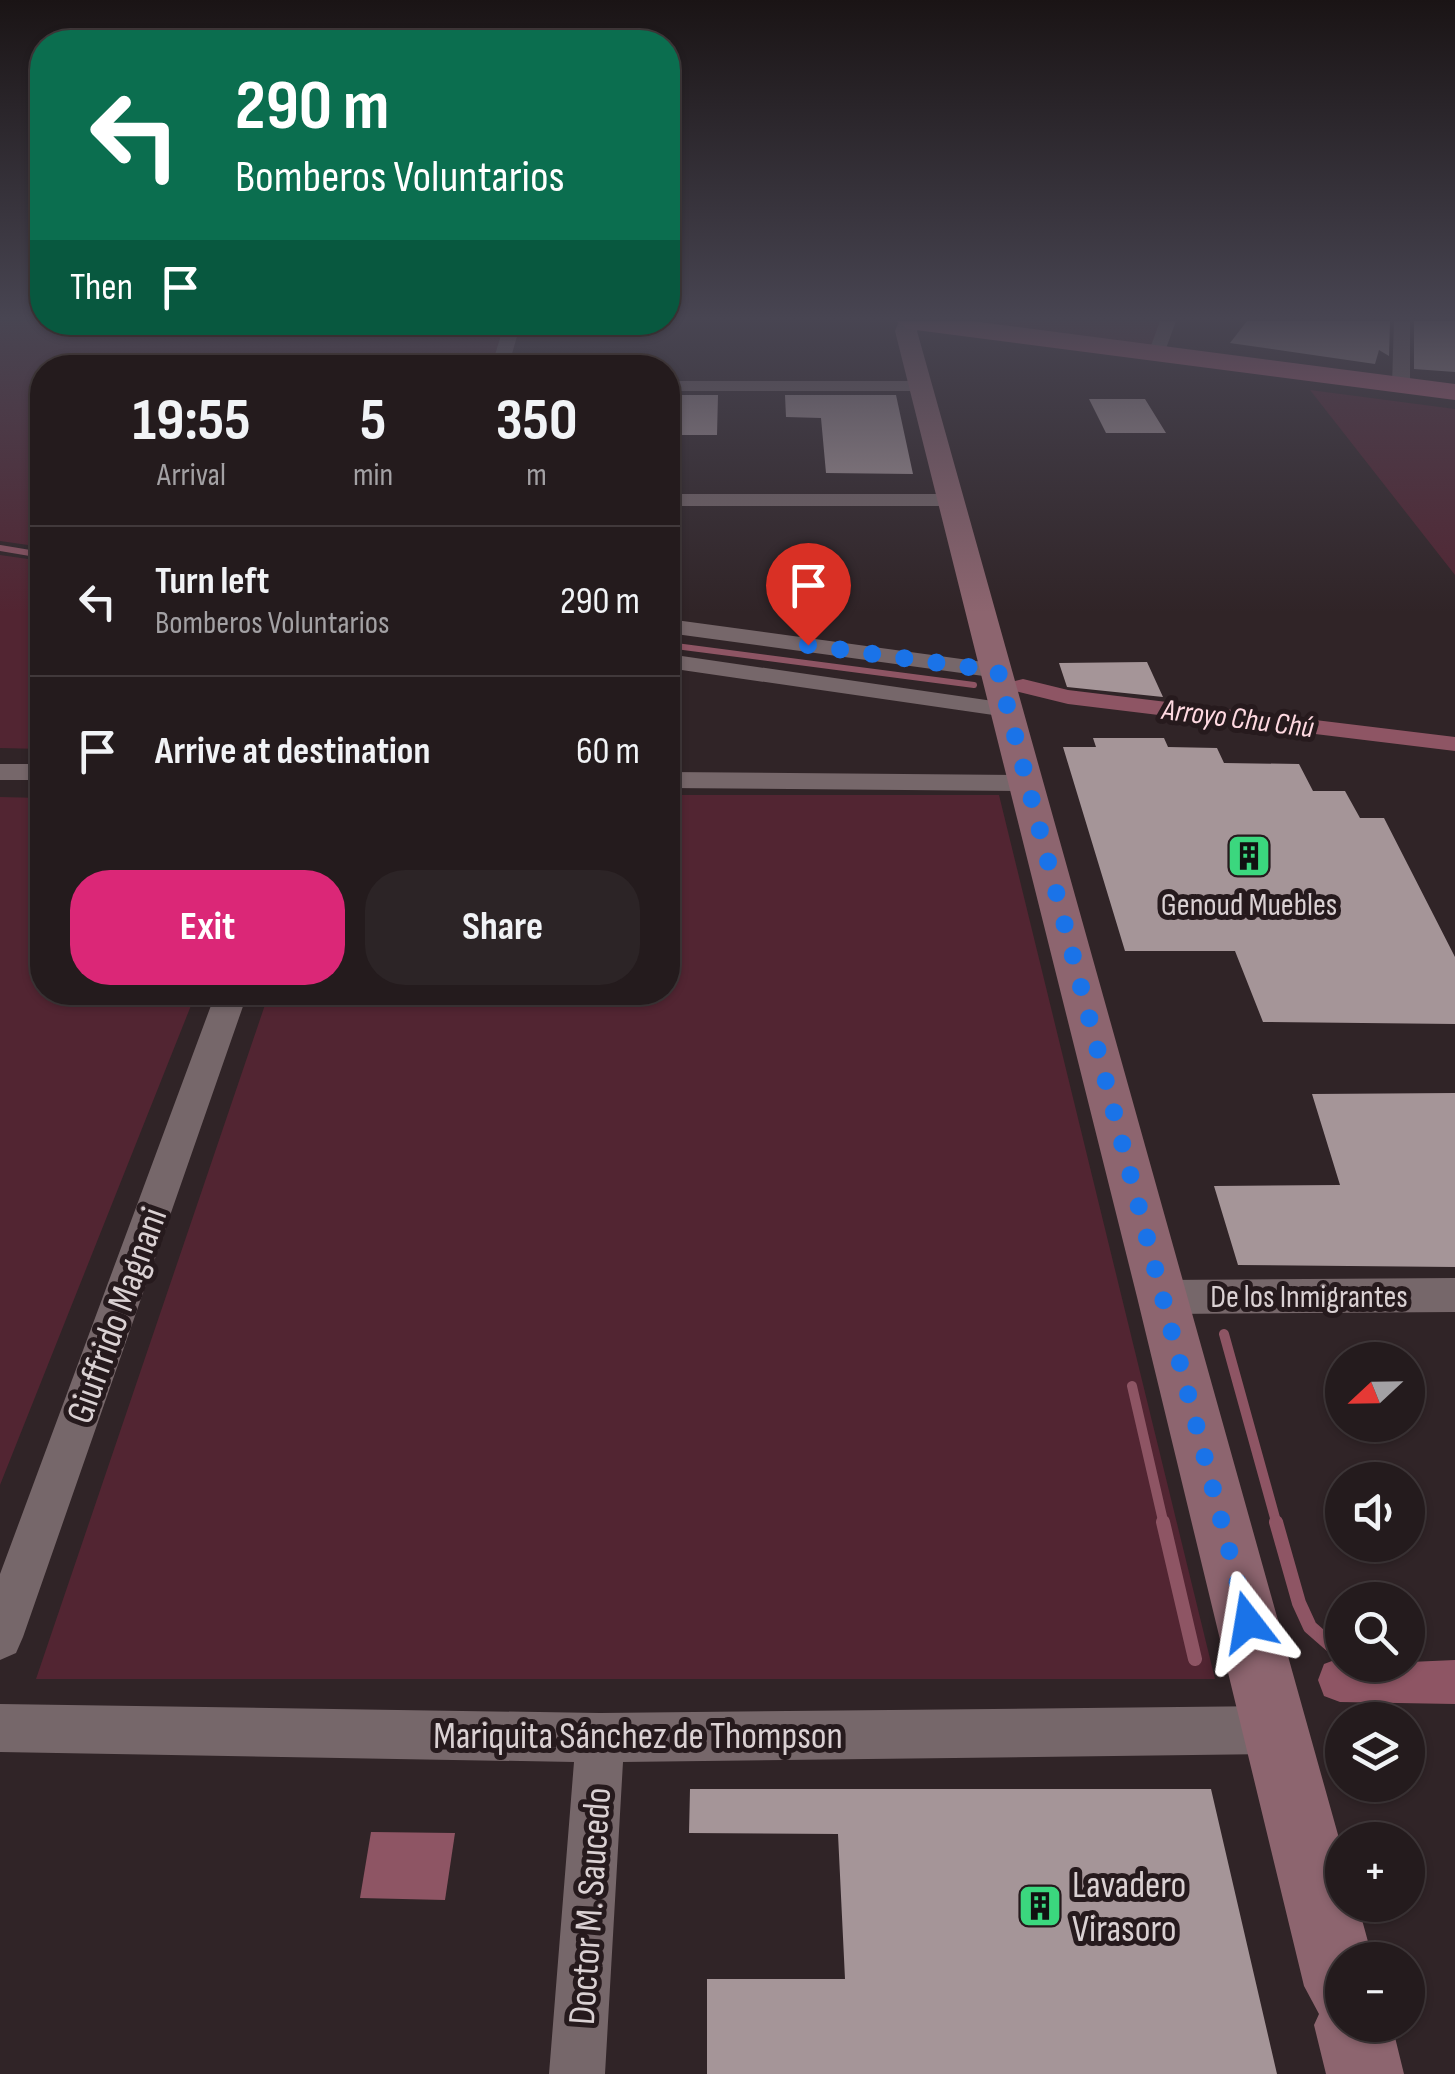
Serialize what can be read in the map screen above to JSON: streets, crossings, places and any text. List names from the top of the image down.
{
  "streets": {
    "street": [
      "De los Inmigrantes",
      "Giuffrido Magnani",
      "Mariquita Sánchez de Thompson",
      "Doctor M. Saucedo"
    ]
  },
  "crossings": [
    ["Mariquita Sánchez de Thompson", "Doctor M. Saucedo"]
  ],
  "water": ["Arroyo Chu Chú"],
  "places": {
    "building": ["Genoud Muebles", "Lavadero Virasoro"]
  },
  "north": "left",
  "page": {
    "turn": ["290 m", "Bomberos Voluntarios"],
    "then": "Then",
    "eta": [
      "19:55",
      "Arrival",
      "5",
      "min",
      "350",
      "m"
    ],
    "list": [
      {
        "name": "Turn left",
        "note": "Bomberos Voluntarios",
        "value": "290 m"
      },
      {
        "name": "Arrive at destination",
        "value": "60 m"
      }
    ],
    "buttons": ["Exit", "Share"],
    "map_buttons": ["+", "−"]
  }
}
